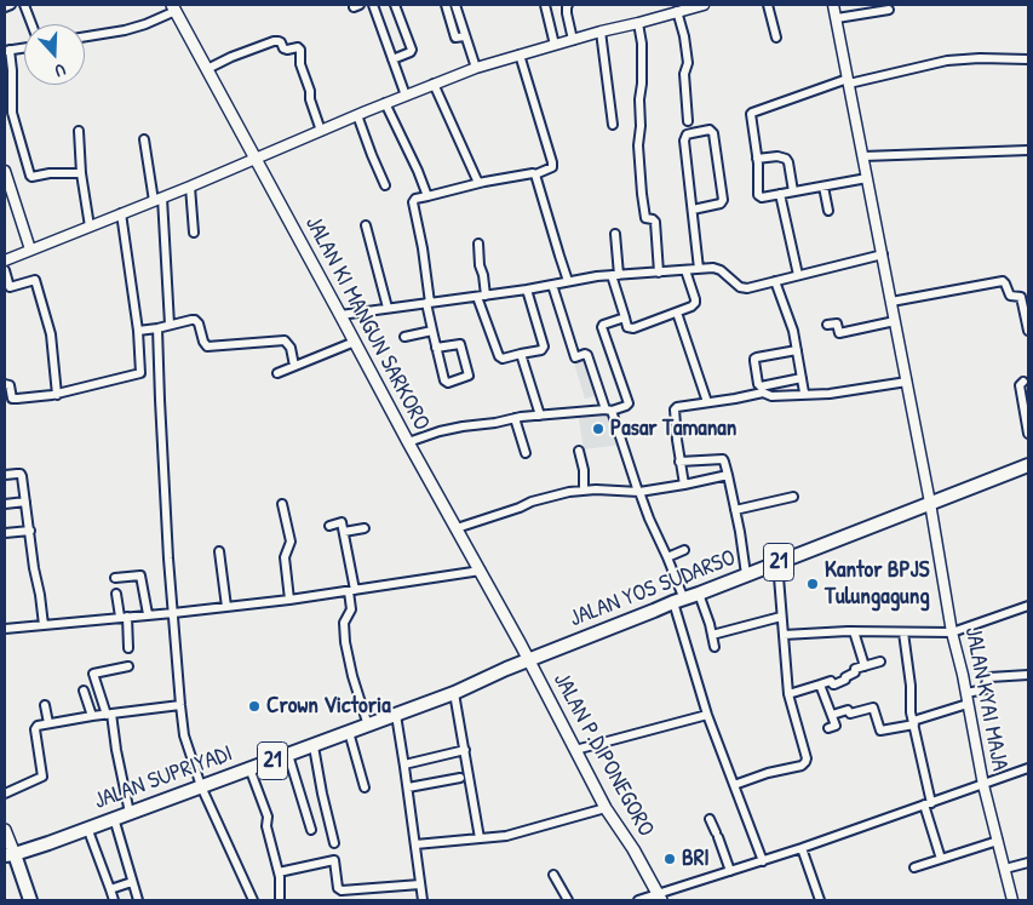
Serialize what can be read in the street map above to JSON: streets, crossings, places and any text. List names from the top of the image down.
{
  "streets": {
    "highway": ["21", "JALAN YOS SUDARSO", "JALAN SUPRIYADI"],
    "main road": ["JALAN KI MANGUN SARKORO", "JALAN P.DIPONEGORO"],
    "street": ["JALAN KYAI MAJA"]
  },
  "crossings": [
    ["JALAN KI MANGUN SARKORO", "JALAN YOS SUDARSO"],
    ["JALAN KI MANGUN SARKORO", "JALAN P.DIPONEGORO"],
    ["JALAN KI MANGUN SARKORO", "JALAN SUPRIYADI"],
    ["JALAN YOS SUDARSO", "JALAN KYAI MAJA"],
    ["JALAN YOS SUDARSO", "JALAN P.DIPONEGORO"],
    ["JALAN YOS SUDARSO", "JALAN SUPRIYADI"],
    ["JALAN P.DIPONEGORO", "JALAN SUPRIYADI"]
  ],
  "places": [
    "Pasar Tamanan",
    "Kantor BPJS Tulungagung",
    "Crown Victoria",
    "BRI"
  ],
  "north": "bottom"
}
